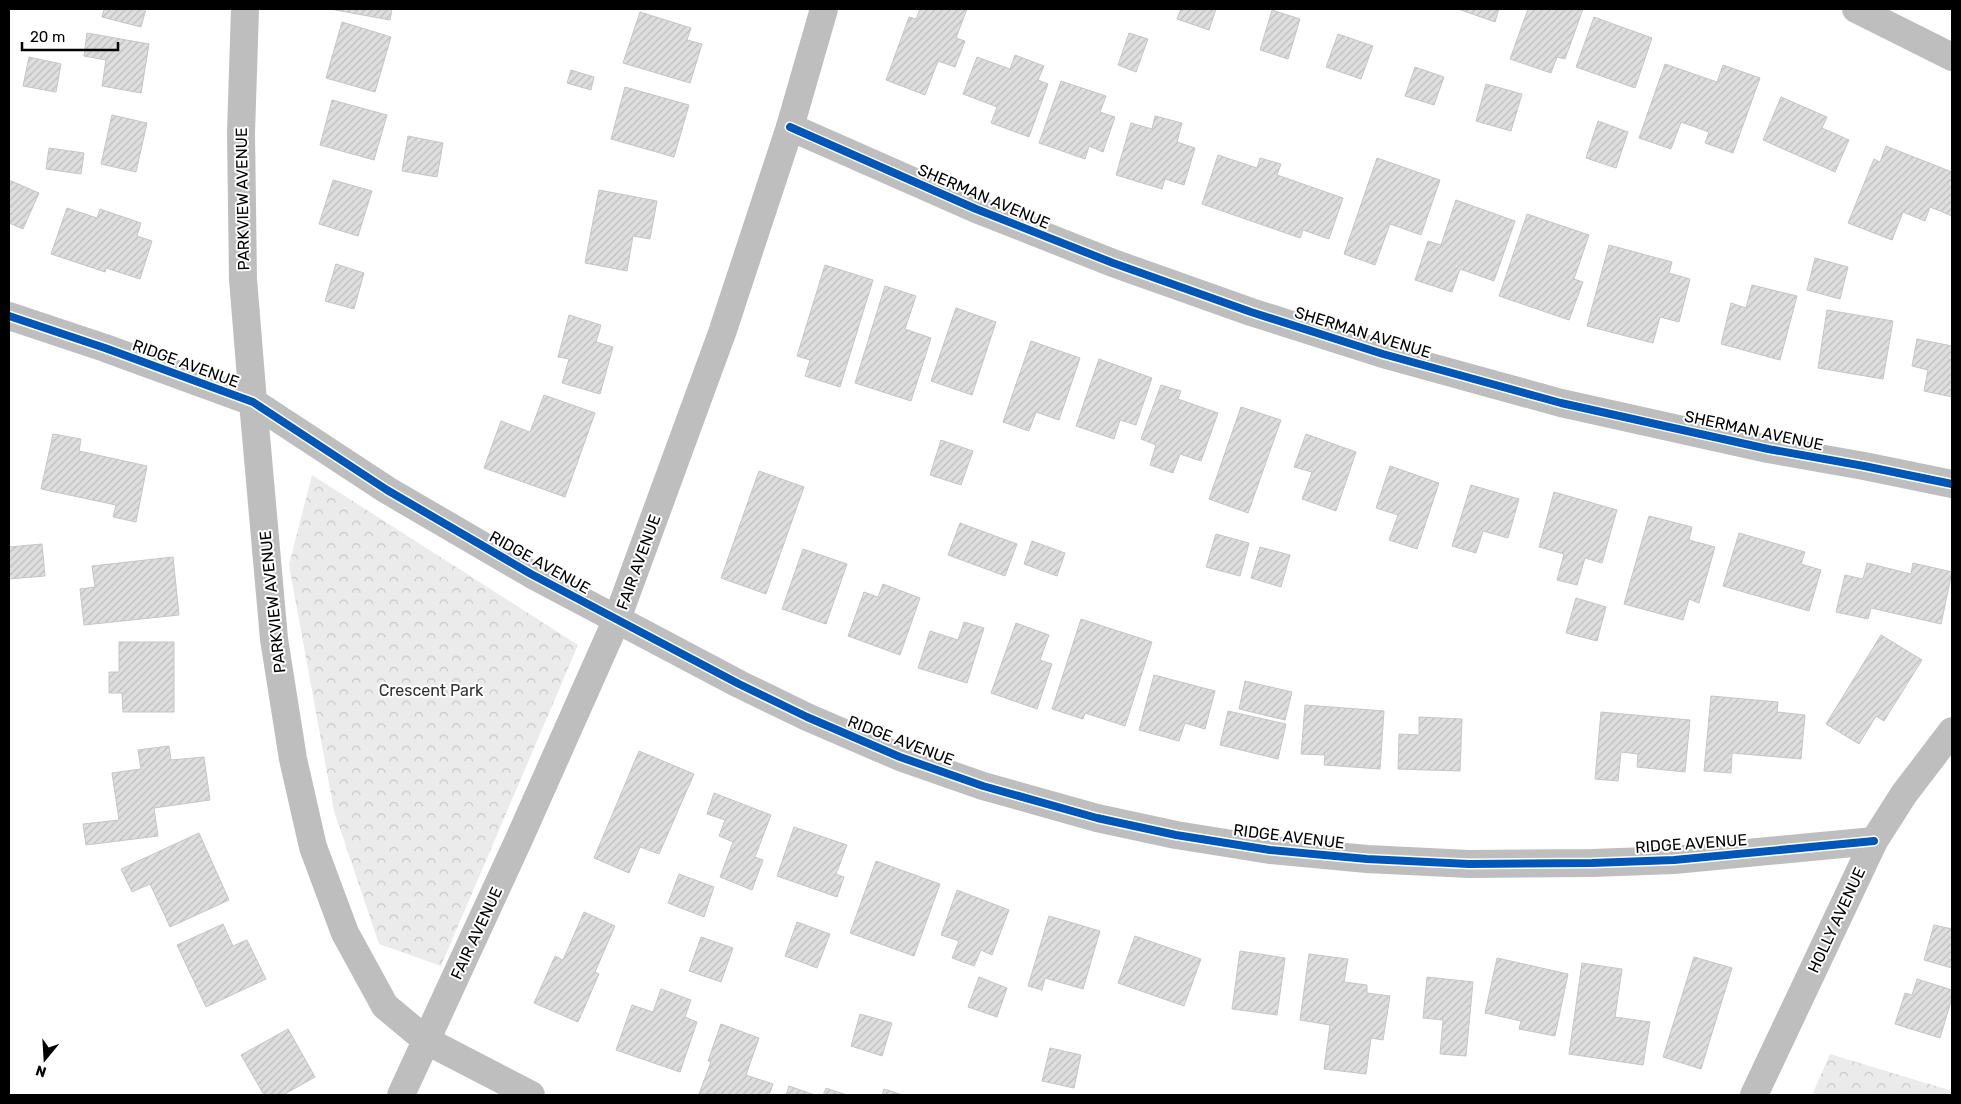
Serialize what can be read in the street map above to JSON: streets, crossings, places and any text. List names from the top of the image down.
{
  "streets": {
    "street": [
      "SHERMAN AVENUE",
      "PARKVIEW AVENUE",
      "RIDGE AVENUE",
      "FAIR AVENUE",
      "HOLLY AVENUE"
    ]
  },
  "crossings": [
    ["SHERMAN AVENUE", "FAIR AVENUE"],
    ["PARKVIEW AVENUE", "RIDGE AVENUE"],
    ["PARKVIEW AVENUE", "FAIR AVENUE"],
    ["RIDGE AVENUE", "FAIR AVENUE"],
    ["RIDGE AVENUE", "HOLLY AVENUE"]
  ],
  "parks": ["Crescent Park"],
  "scale_bar": "20 m",
  "north": "bottom"
}
